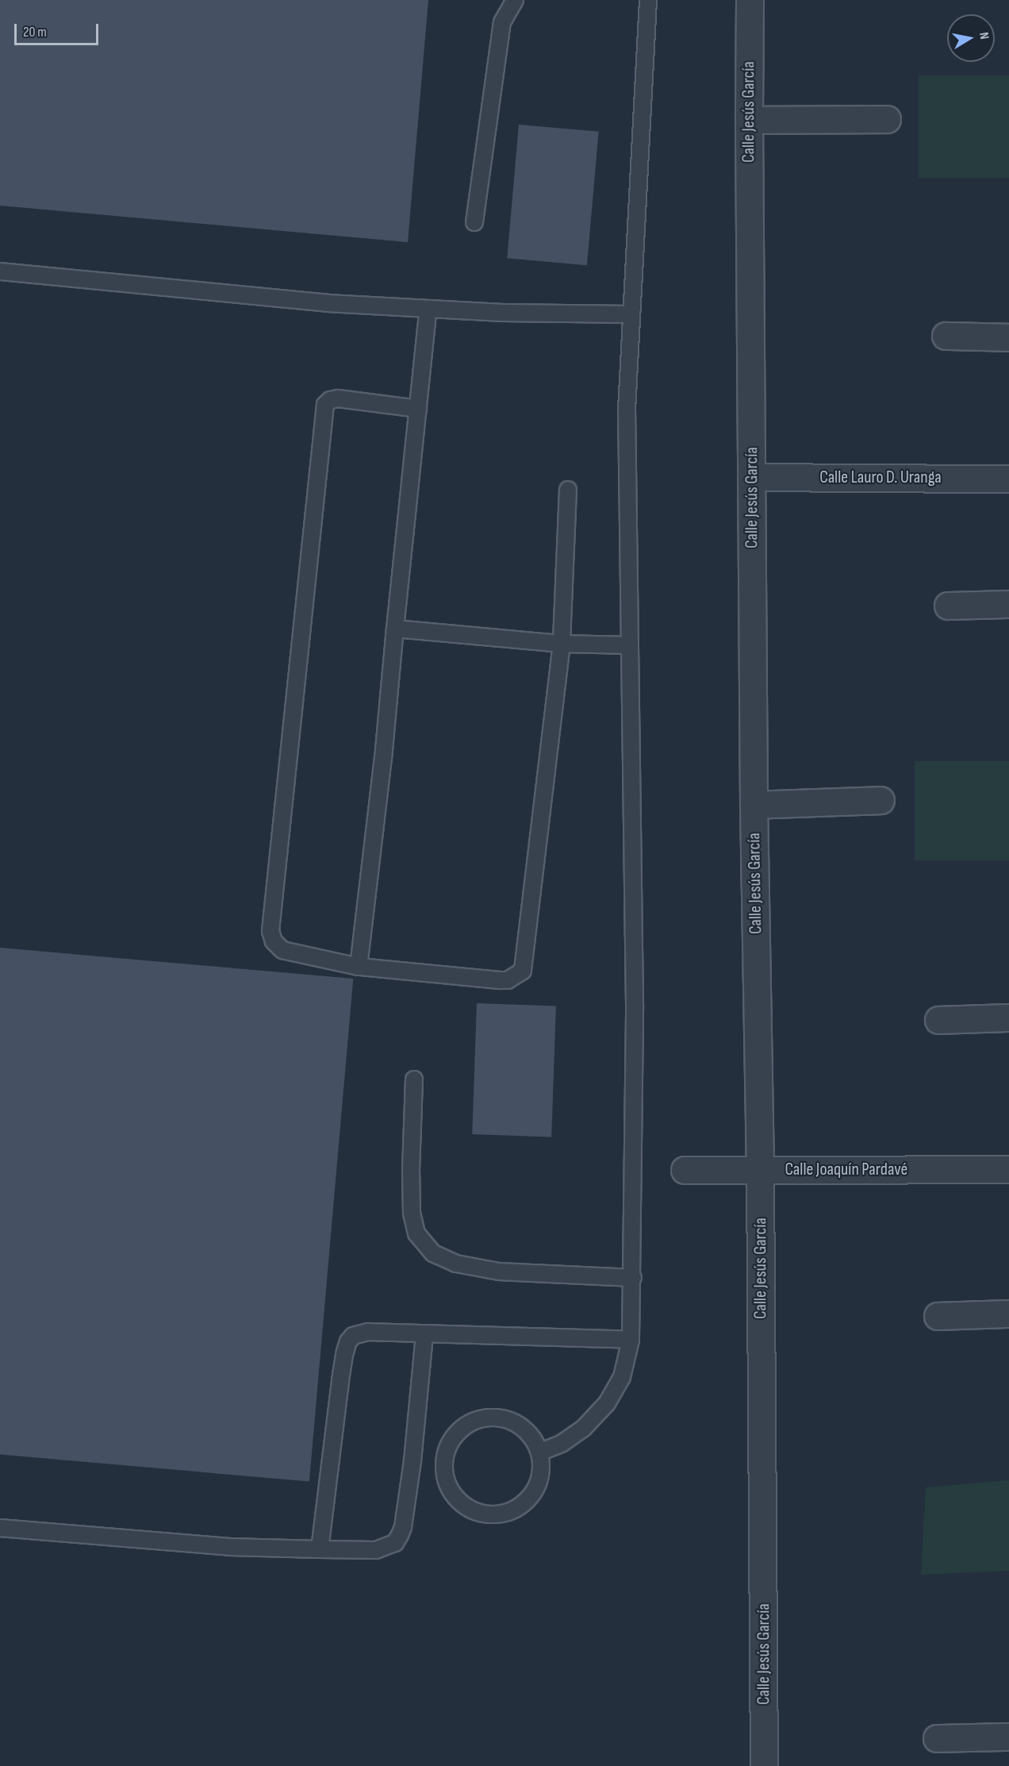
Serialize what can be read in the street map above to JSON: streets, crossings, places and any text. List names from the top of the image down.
{
  "streets": {
    "street": ["Calle Jesús García", "Calle Lauro D. Uranga", "Calle Joaquín Pardavé"]
  },
  "crossings": [
    ["Calle Jesús García", "Calle Lauro D. Uranga"],
    ["Calle Jesús García", "Calle Joaquín Pardavé"]
  ],
  "scale_bar": "20 m",
  "north": "right"
}
